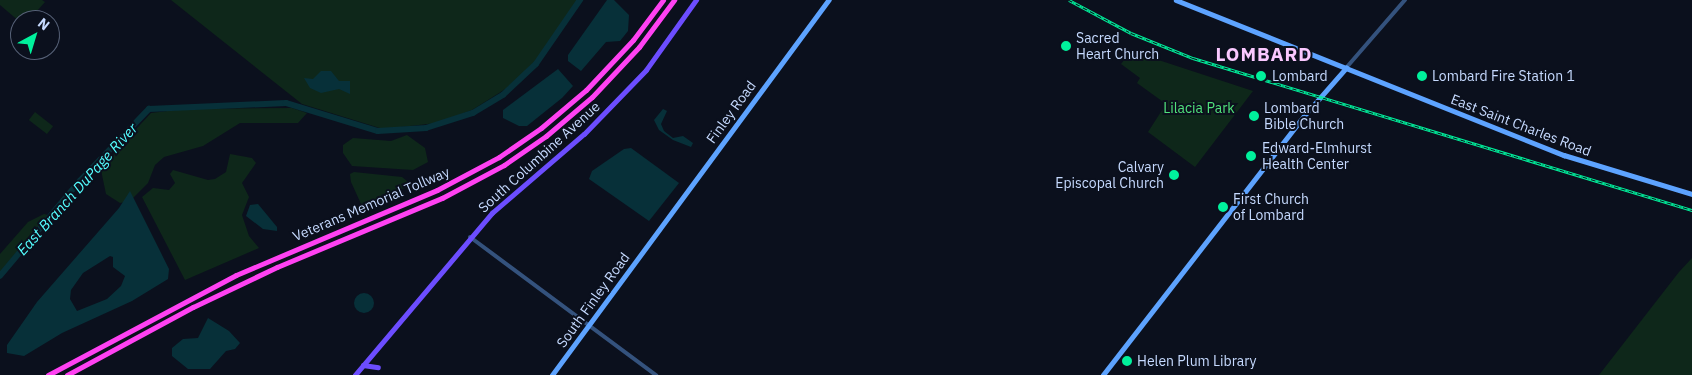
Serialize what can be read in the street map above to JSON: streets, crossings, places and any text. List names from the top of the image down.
{
  "streets": {
    "highway": ["Veterans Memorial Tollway"],
    "main road": [
      "Finley Road",
      "East Saint Charles Road",
      "South Columbine Avenue",
      "South Finley Road"
    ]
  },
  "crossings": [
    ["Finley Road", "South Finley Road"]
  ],
  "districts": ["LOMBARD"],
  "water": ["East Branch DuPage River"],
  "parks": ["Lilacia Park"],
  "places": [
    "Sacred Heart Church",
    "Lombard",
    "Lombard Fire Station 1",
    "Lombard Bible Church",
    "Edward-Elmhurst Health Center",
    "Calvary Episcopal Church",
    "First Church of Lombard",
    "Helen Plum Library"
  ],
  "north": "top right"
}
